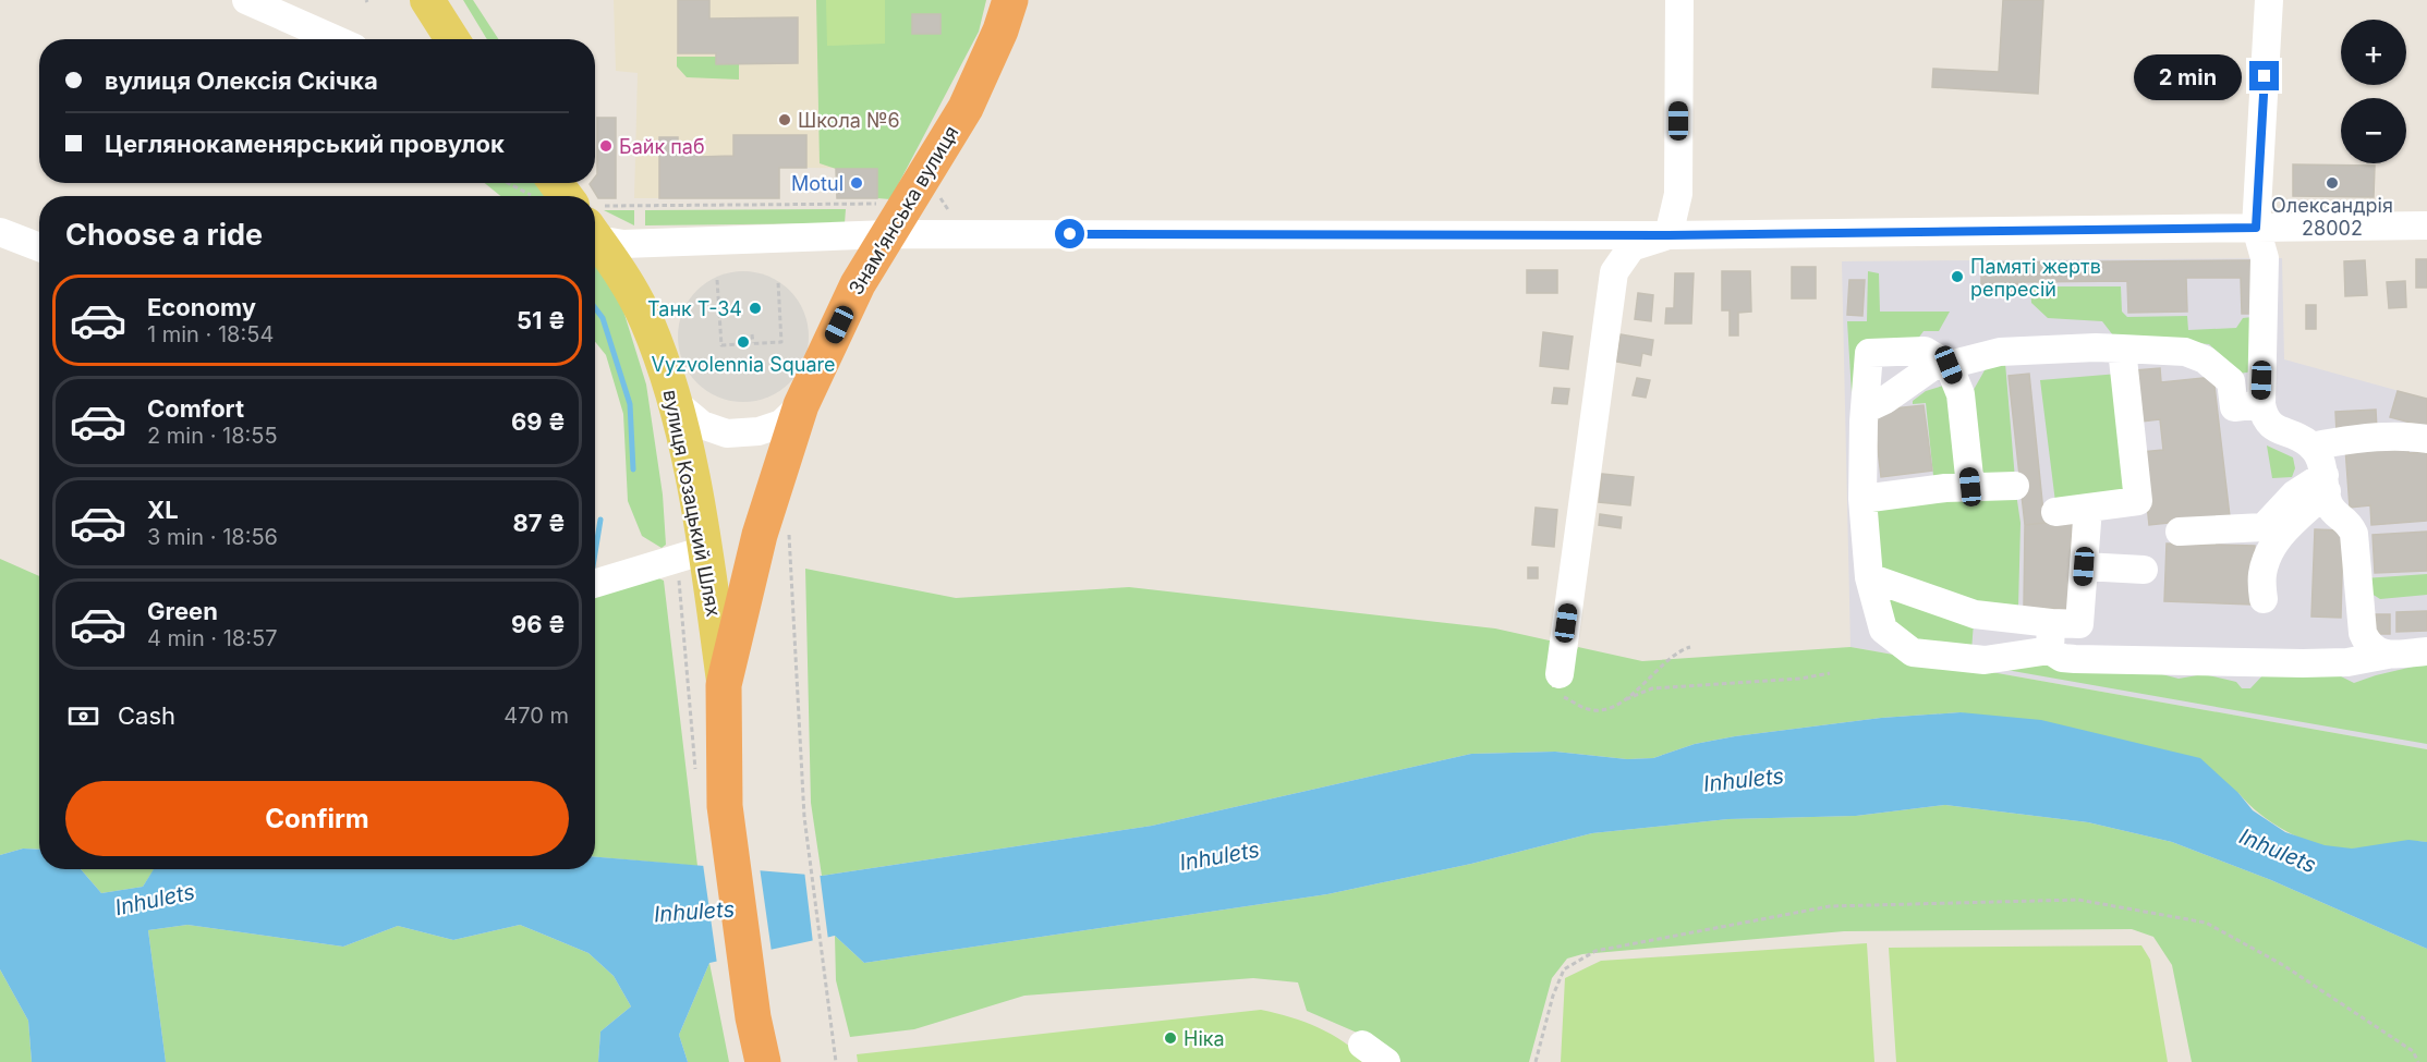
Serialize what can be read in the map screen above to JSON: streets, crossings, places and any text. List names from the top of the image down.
{
  "streets": {
    "highway": ["Знамʼянська вулиця"],
    "main road": ["вулиця Козацький Шлях"]
  },
  "crossings": [
    ["Знамʼянська вулиця", "вулиця Козацький Шлях"]
  ],
  "water": ["Inhulets"],
  "places": [
    "Школа №6",
    "Байк паб",
    "Motul",
    "Олександрія 28002",
    "Памяті жертв репресій",
    "Танк Т-34",
    "Vyzvolennia Square",
    "Ніка"
  ],
  "page": {
    "map_buttons": ["+", "−"],
    "banner": ["вулиця Олексія Скічка", "Цеглянокаменярський провулок"],
    "bubble": "2 min",
    "heading": "Choose a ride",
    "list": [
      {
        "name": "Economy",
        "note": "1 min · 18:54",
        "value": "51 ₴"
      },
      {
        "name": "Comfort",
        "note": "2 min · 18:55",
        "value": "69 ₴"
      },
      {
        "name": "XL",
        "note": "3 min · 18:56",
        "value": "87 ₴"
      },
      {
        "name": "Green",
        "note": "4 min · 18:57",
        "value": "96 ₴"
      }
    ],
    "pay": ["Cash", "470 m"],
    "buttons": "Confirm"
  }
}
